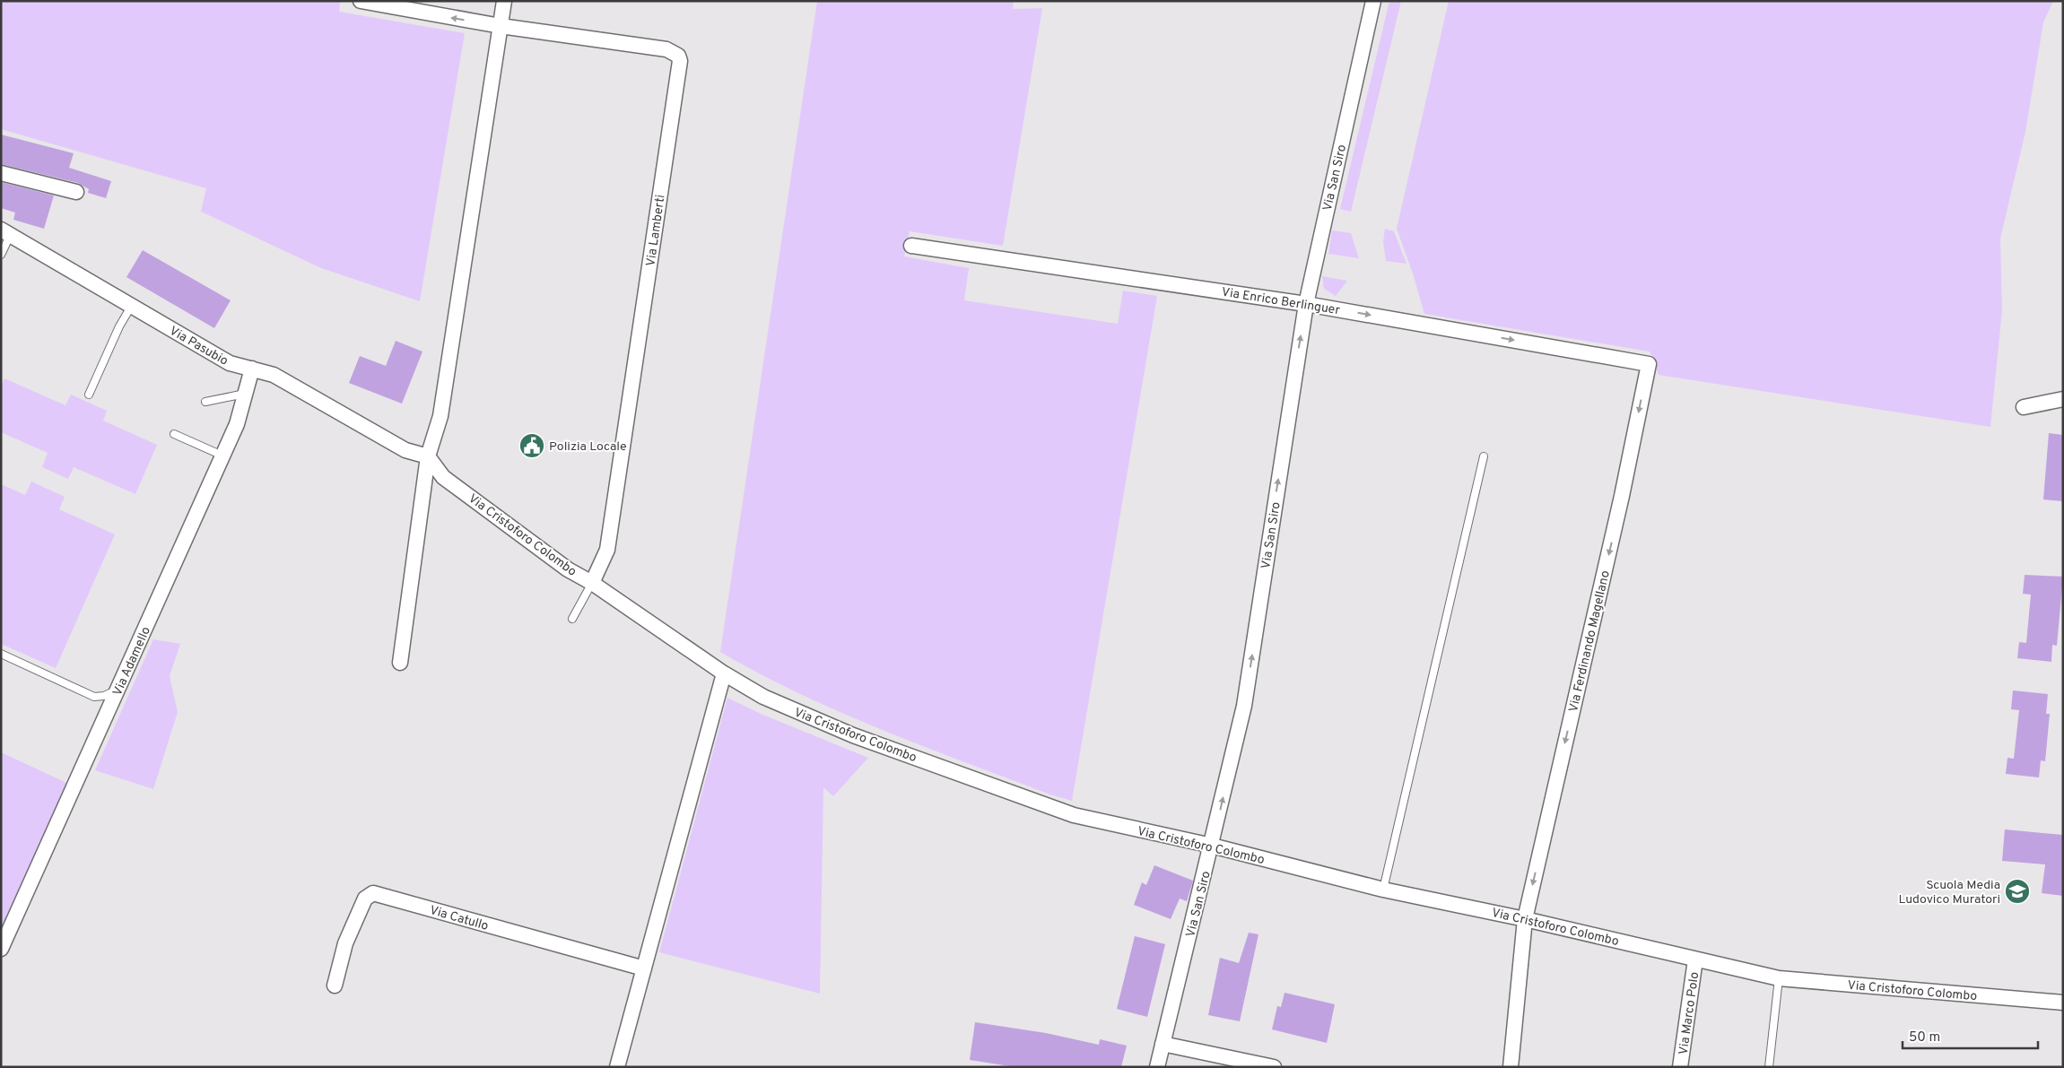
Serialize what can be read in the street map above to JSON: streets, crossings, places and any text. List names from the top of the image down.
{
  "streets": {
    "street": [
      "Via San Siro",
      "Via Lamberti",
      "Via Enrico Berlinguer",
      "Via Pasubio",
      "Via Cristoforo Colombo",
      "Via Ferdinando Magellano",
      "Via Adamello",
      "Via Catullo",
      "Via Marco Polo"
    ]
  },
  "crossings": [
    ["Via San Siro", "Via Enrico Berlinguer"],
    ["Via San Siro", "Via Cristoforo Colombo"],
    ["Via Lamberti", "Via Cristoforo Colombo"],
    ["Via Enrico Berlinguer", "Via Ferdinando Magellano"],
    ["Via Pasubio", "Via Cristoforo Colombo"],
    ["Via Pasubio", "Via Adamello"],
    ["Via Cristoforo Colombo", "Via Ferdinando Magellano"],
    ["Via Cristoforo Colombo", "Via Marco Polo"]
  ],
  "one_way": ["Via San Siro", "Via Enrico Berlinguer", "Via Ferdinando Magellano"],
  "places": {
    "public building": ["Polizia Locale"],
    "school or university": ["Scuola Media Ludovico Muratori"]
  },
  "scale_bar": "50 m"
}
